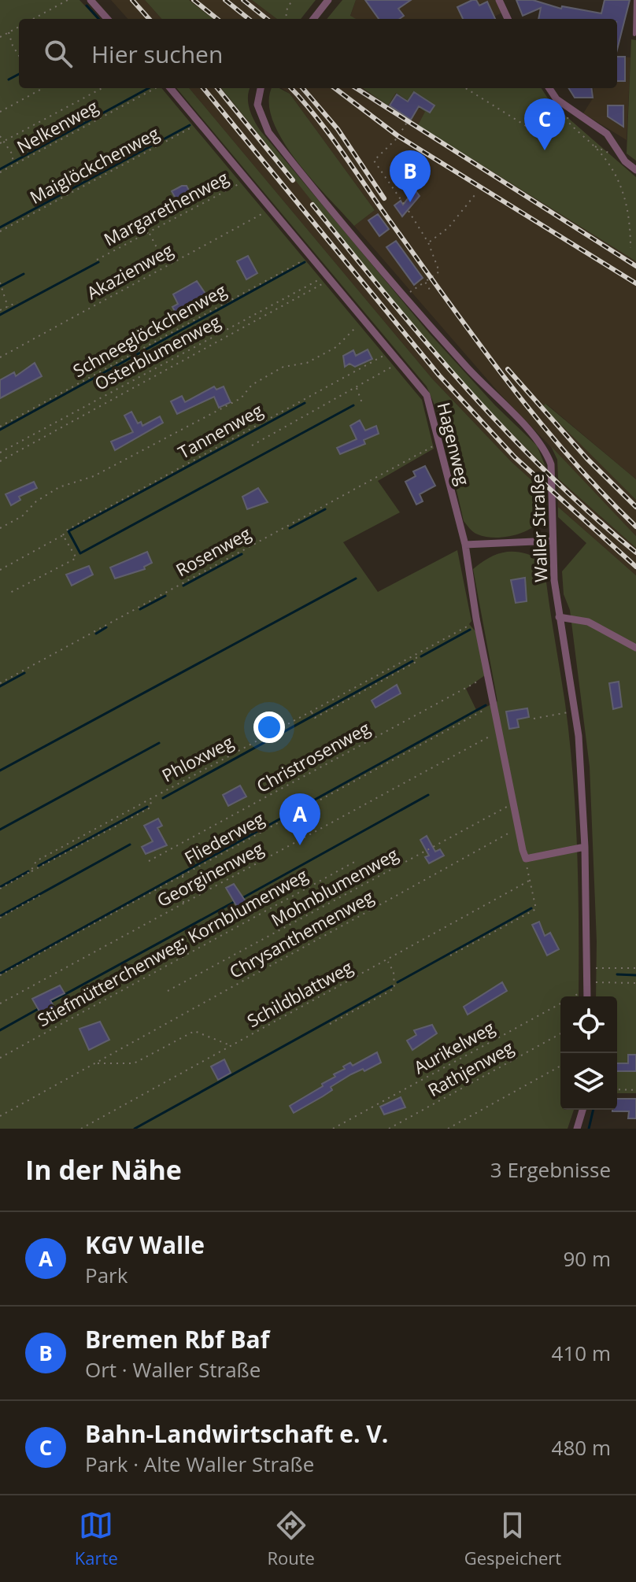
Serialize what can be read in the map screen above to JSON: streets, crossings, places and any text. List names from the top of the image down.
{
  "streets": {
    "street": ["Hagenweg", "Waller Straße"],
    "path": [
      "Nelkenweg",
      "Maiglöckchenweg",
      "Margarethenweg",
      "Akazienweg",
      "Schneeglöckchenweg",
      "Osterblumenweg",
      "Tannenweg",
      "Rosenweg",
      "Christrosenweg",
      "Phloxweg",
      "Fliederweg",
      "Georginenweg",
      "Mohnblumenweg",
      "Chrysanthemenweg",
      "Stiefmütterchenweg; Kornblumenweg",
      "Schildblattweg",
      "Aurikelweg",
      "Rathjenweg"
    ]
  },
  "crossings": [
    ["Maiglöckchenweg", "Hagenweg"],
    ["Margarethenweg", "Hagenweg"],
    ["Akazienweg", "Hagenweg"],
    ["Schneeglöckchenweg", "Hagenweg"],
    ["Osterblumenweg", "Hagenweg"],
    ["Tannenweg", "Hagenweg"],
    ["Hagenweg", "Rosenweg"],
    ["Hagenweg", "Christrosenweg"],
    ["Hagenweg", "Phloxweg"],
    ["Hagenweg", "Fliederweg"],
    ["Hagenweg", "Georginenweg"],
    ["Hagenweg", "Mohnblumenweg"],
    ["Hagenweg", "Chrysanthemenweg"],
    ["Waller Straße", "Aurikelweg"]
  ],
  "page": {
    "search": "Hier suchen",
    "pins": ["C", "B", "A"],
    "heading": ["In der Nähe", "3 Ergebnisse"],
    "list": [
      {
        "mark": "A",
        "name": "KGV Walle",
        "note": "Park",
        "value": "90 m"
      },
      {
        "mark": "B",
        "name": "Bremen Rbf Baf",
        "note": "Ort · Waller Straße",
        "value": "410 m"
      },
      {
        "mark": "C",
        "name": "Bahn-Landwirtschaft e. V.",
        "note": "Park · Alte Waller Straße",
        "value": "480 m"
      }
    ],
    "nav": ["Karte", "Route", "Gespeichert"]
  }
}
